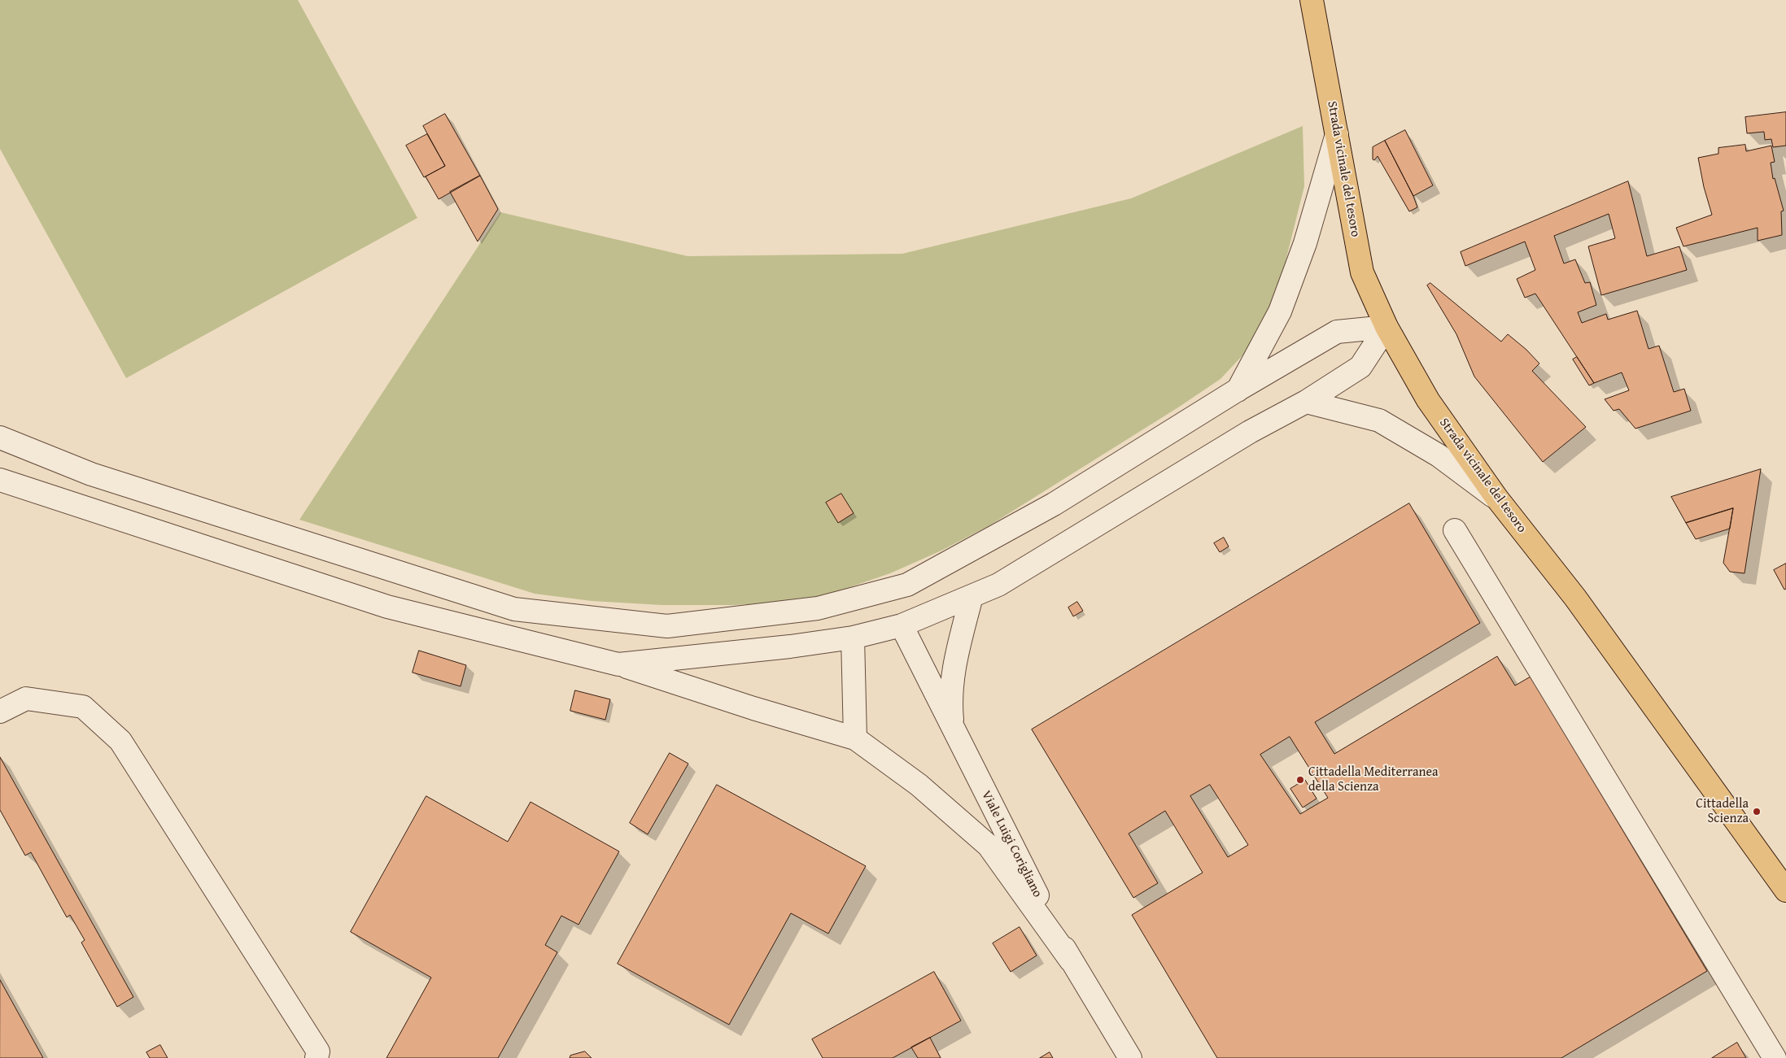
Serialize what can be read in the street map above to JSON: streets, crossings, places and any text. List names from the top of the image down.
{
  "streets": {
    "main road": ["Strada vicinale del tesoro"],
    "street": ["Viale Luigi Corigliano"]
  },
  "places": ["Cittadella Mediterranea della Scienza", "Cittadella Scienza"]
}
